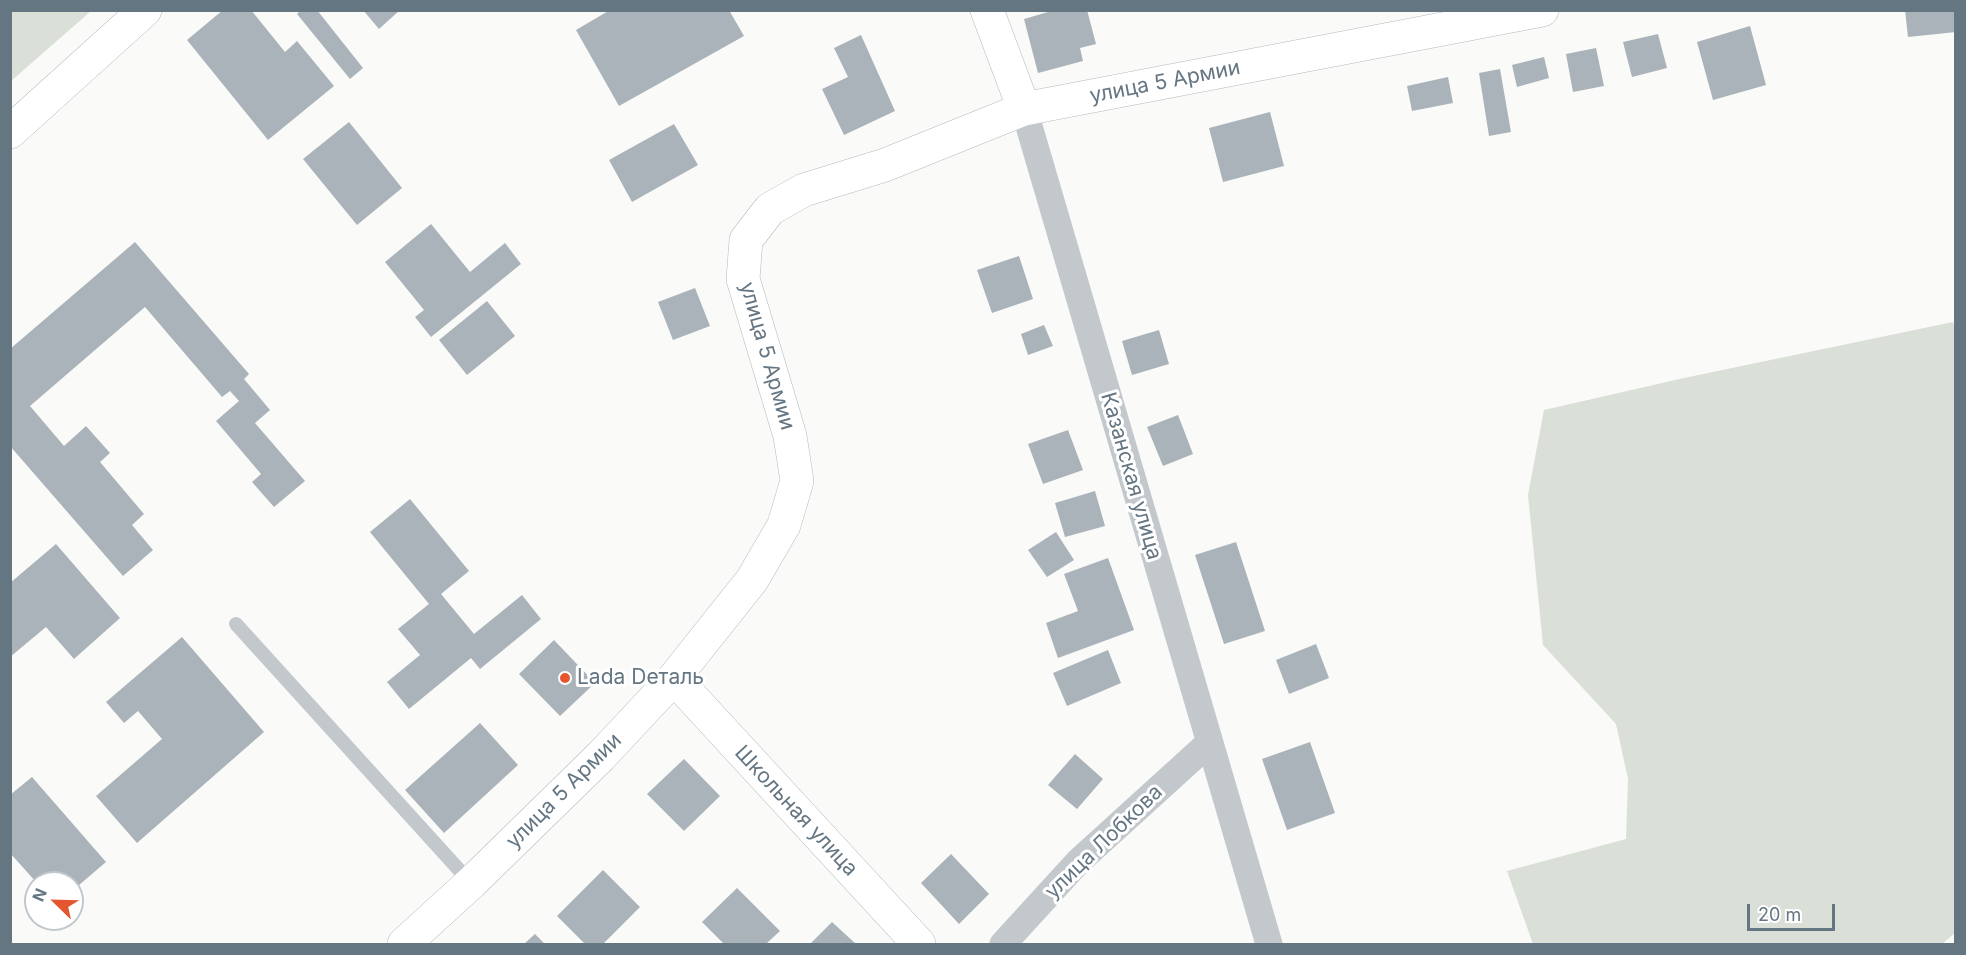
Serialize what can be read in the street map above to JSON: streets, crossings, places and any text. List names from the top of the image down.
{
  "streets": {
    "main road": ["улица 5 Армии", "Казанская улица", "Школьная улица"],
    "street": ["улица Лобкова"]
  },
  "crossings": [
    ["улица 5 Армии", "Казанская улица"],
    ["улица 5 Армии", "Школьная улица"],
    ["Казанская улица", "улица Лобкова"]
  ],
  "places": ["Lada Dеталь"],
  "scale_bar": "20 m",
  "north": "top left"
}
